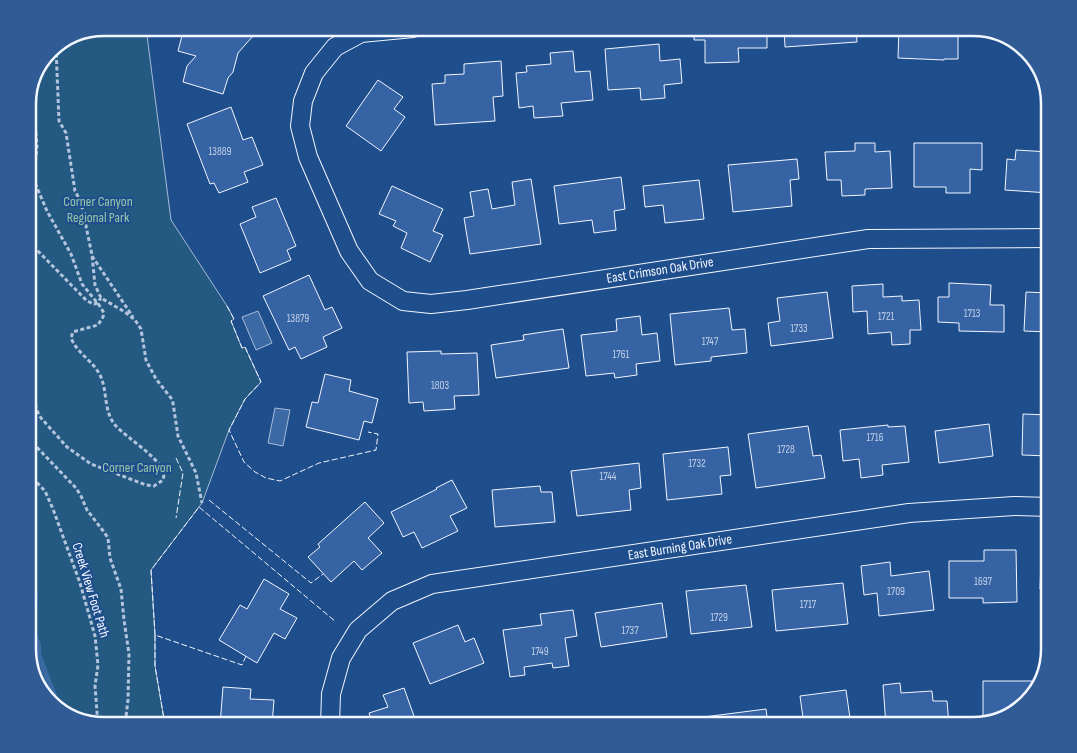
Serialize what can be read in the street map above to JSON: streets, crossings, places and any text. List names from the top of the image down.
{
  "streets": {
    "street": ["East Crimson Oak Drive", "East Burning Oak Drive"],
    "path": ["Creek View Foot Path"]
  },
  "parks": ["Corner Canyon Regional Park", "Corner Canyon"],
  "house_numbers": [
    "13889",
    "1713",
    "1721",
    "13879",
    "1733",
    "1747",
    "1761",
    "1803",
    "1716",
    "1728",
    "1732",
    "1744",
    "1697",
    "1709",
    "1717",
    "1729",
    "1737",
    "1749"
  ]
}
